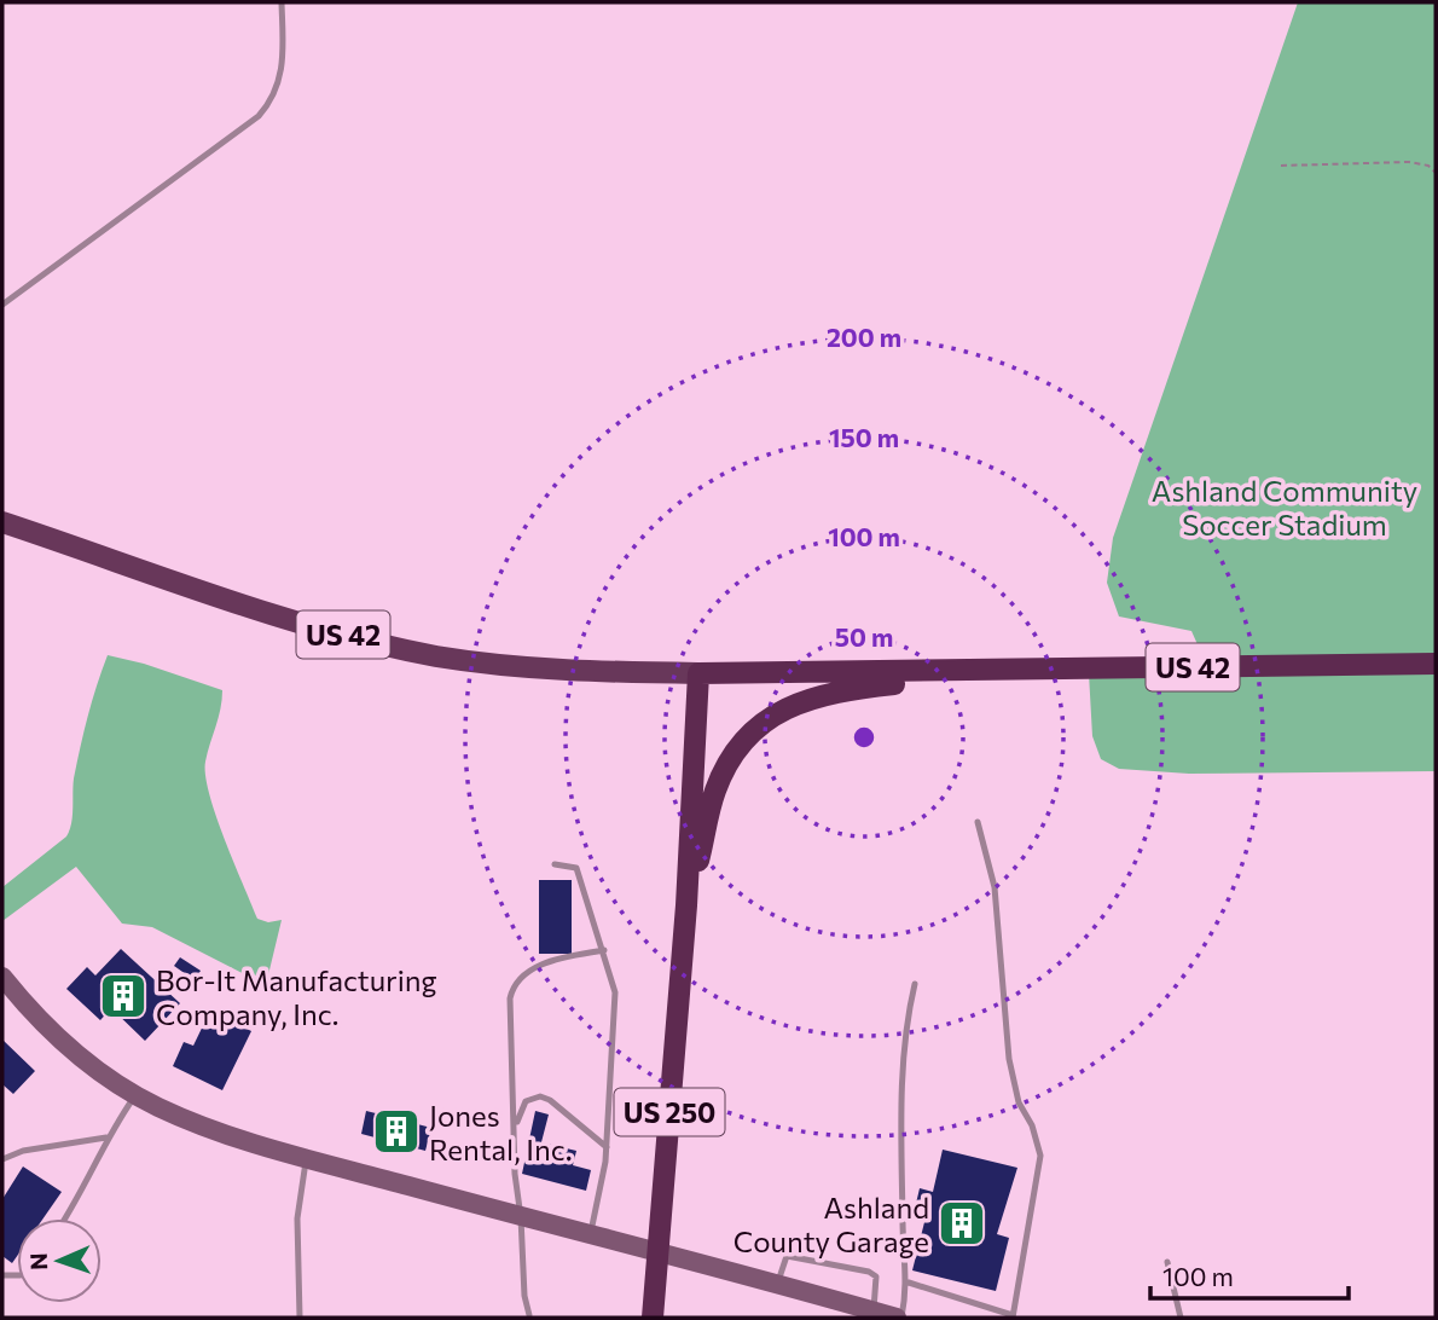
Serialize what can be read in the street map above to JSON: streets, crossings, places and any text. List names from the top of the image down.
{
  "streets": {
    "highway": ["US 42", "US 250"]
  },
  "crossings": [
    ["US 42", "US 250"]
  ],
  "parks": ["Ashland Community Soccer Stadium"],
  "places": {
    "building": ["Bor-It Manufacturing Company, Inc.", "Jones Rental, Inc.", "Ashland County Garage"]
  },
  "scale_bar": "100 m",
  "north": "left",
  "rings": [
    "200 m",
    "150 m",
    "100 m",
    "50 m"
  ]
}
